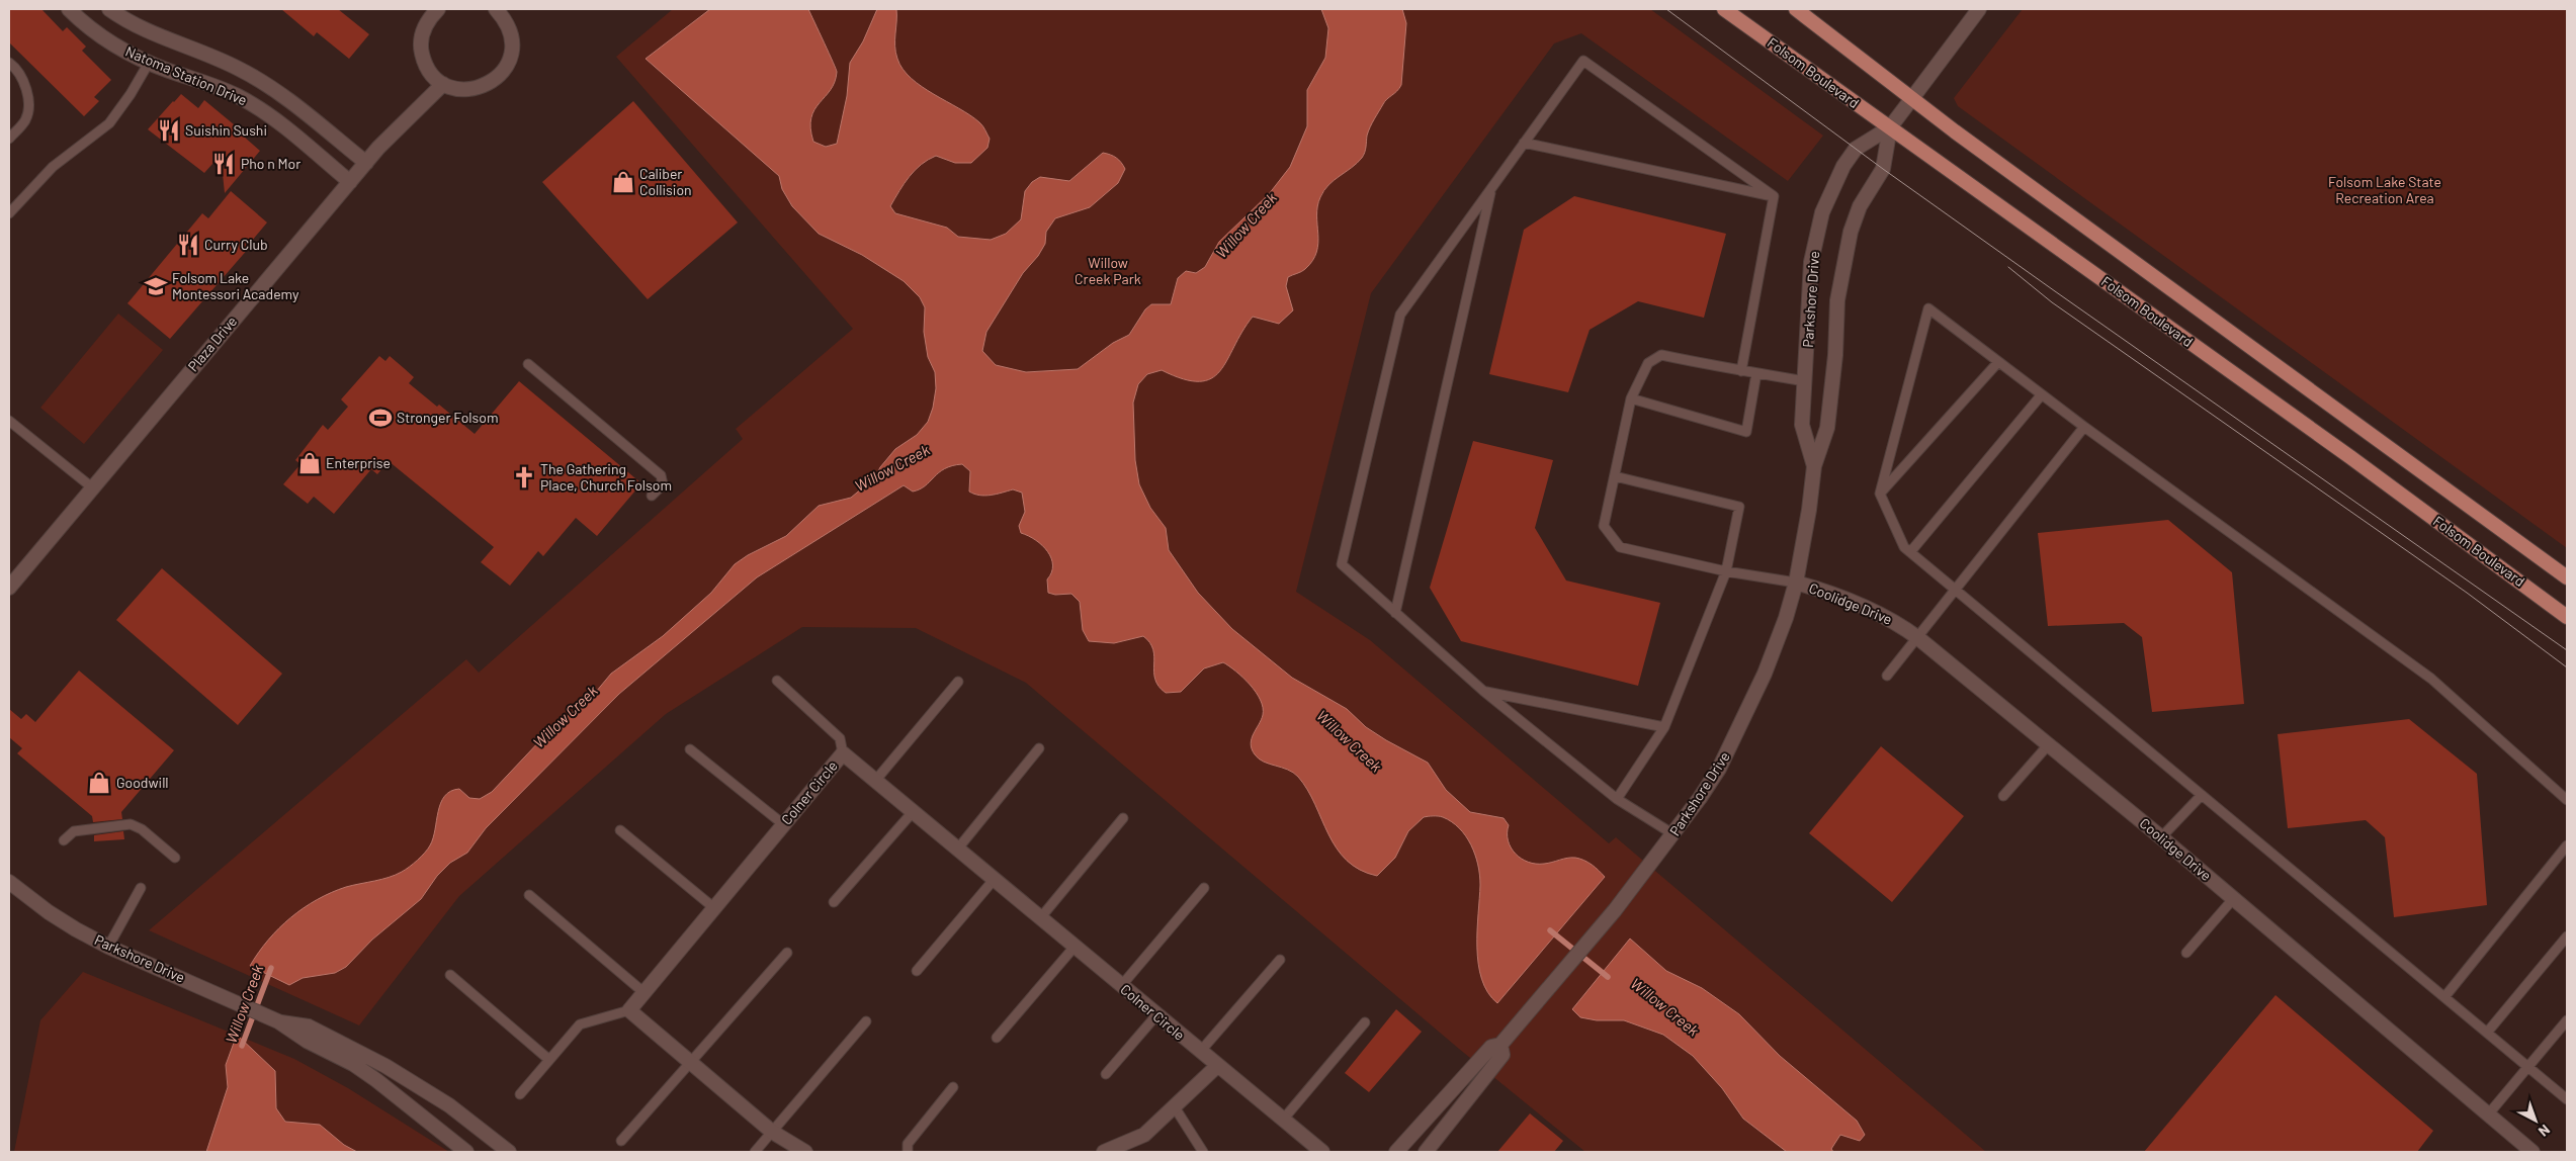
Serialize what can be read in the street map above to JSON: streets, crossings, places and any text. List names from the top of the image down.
{
  "streets": {
    "main road": ["Folsom Boulevard"],
    "street": [
      "Natoma Station Drive",
      "Parkshore Drive",
      "Plaza Drive",
      "Coolidge Drive",
      "Colner Circle"
    ]
  },
  "crossings": [
    ["Folsom Boulevard", "Parkshore Drive"],
    ["Natoma Station Drive", "Plaza Drive"],
    ["Parkshore Drive", "Coolidge Drive"]
  ],
  "water": ["Willow Creek"],
  "parks": ["Folsom Lake State Recreation Area", "Willow Creek Park"],
  "places": {
    "restaurant": ["Suishin Sushi", "Pho n Mor", "Curry Club"],
    "shop": ["Caliber Collision", "Enterprise", "Goodwill"],
    "school or university": ["Folsom Lake Montessori Academy"],
    "sports": ["Stronger Folsom"],
    "church": ["The Gathering Place, Church Folsom"]
  },
  "north": "bottom right"
}
